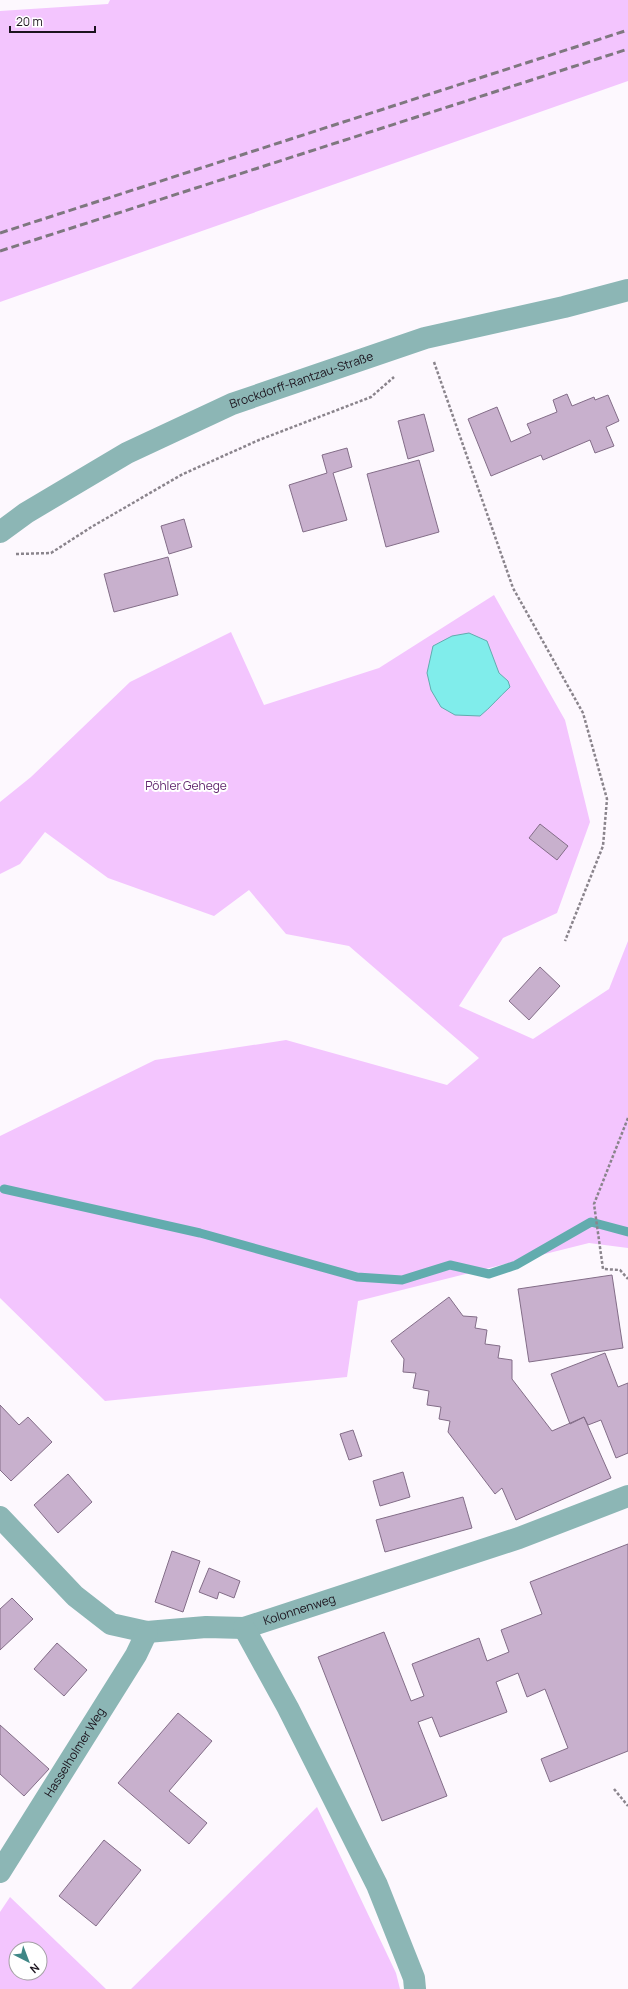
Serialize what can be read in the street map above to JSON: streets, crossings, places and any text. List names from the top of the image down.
{
  "streets": {
    "street": ["Brockdorff-Rantzau-Straße", "Kolonnenweg", "Hasselholmer Weg"]
  },
  "crossings": [
    ["Kolonnenweg", "Hasselholmer Weg"]
  ],
  "parks": ["Pöhler Gehege"],
  "scale_bar": "20 m",
  "north": "bottom right"
}
